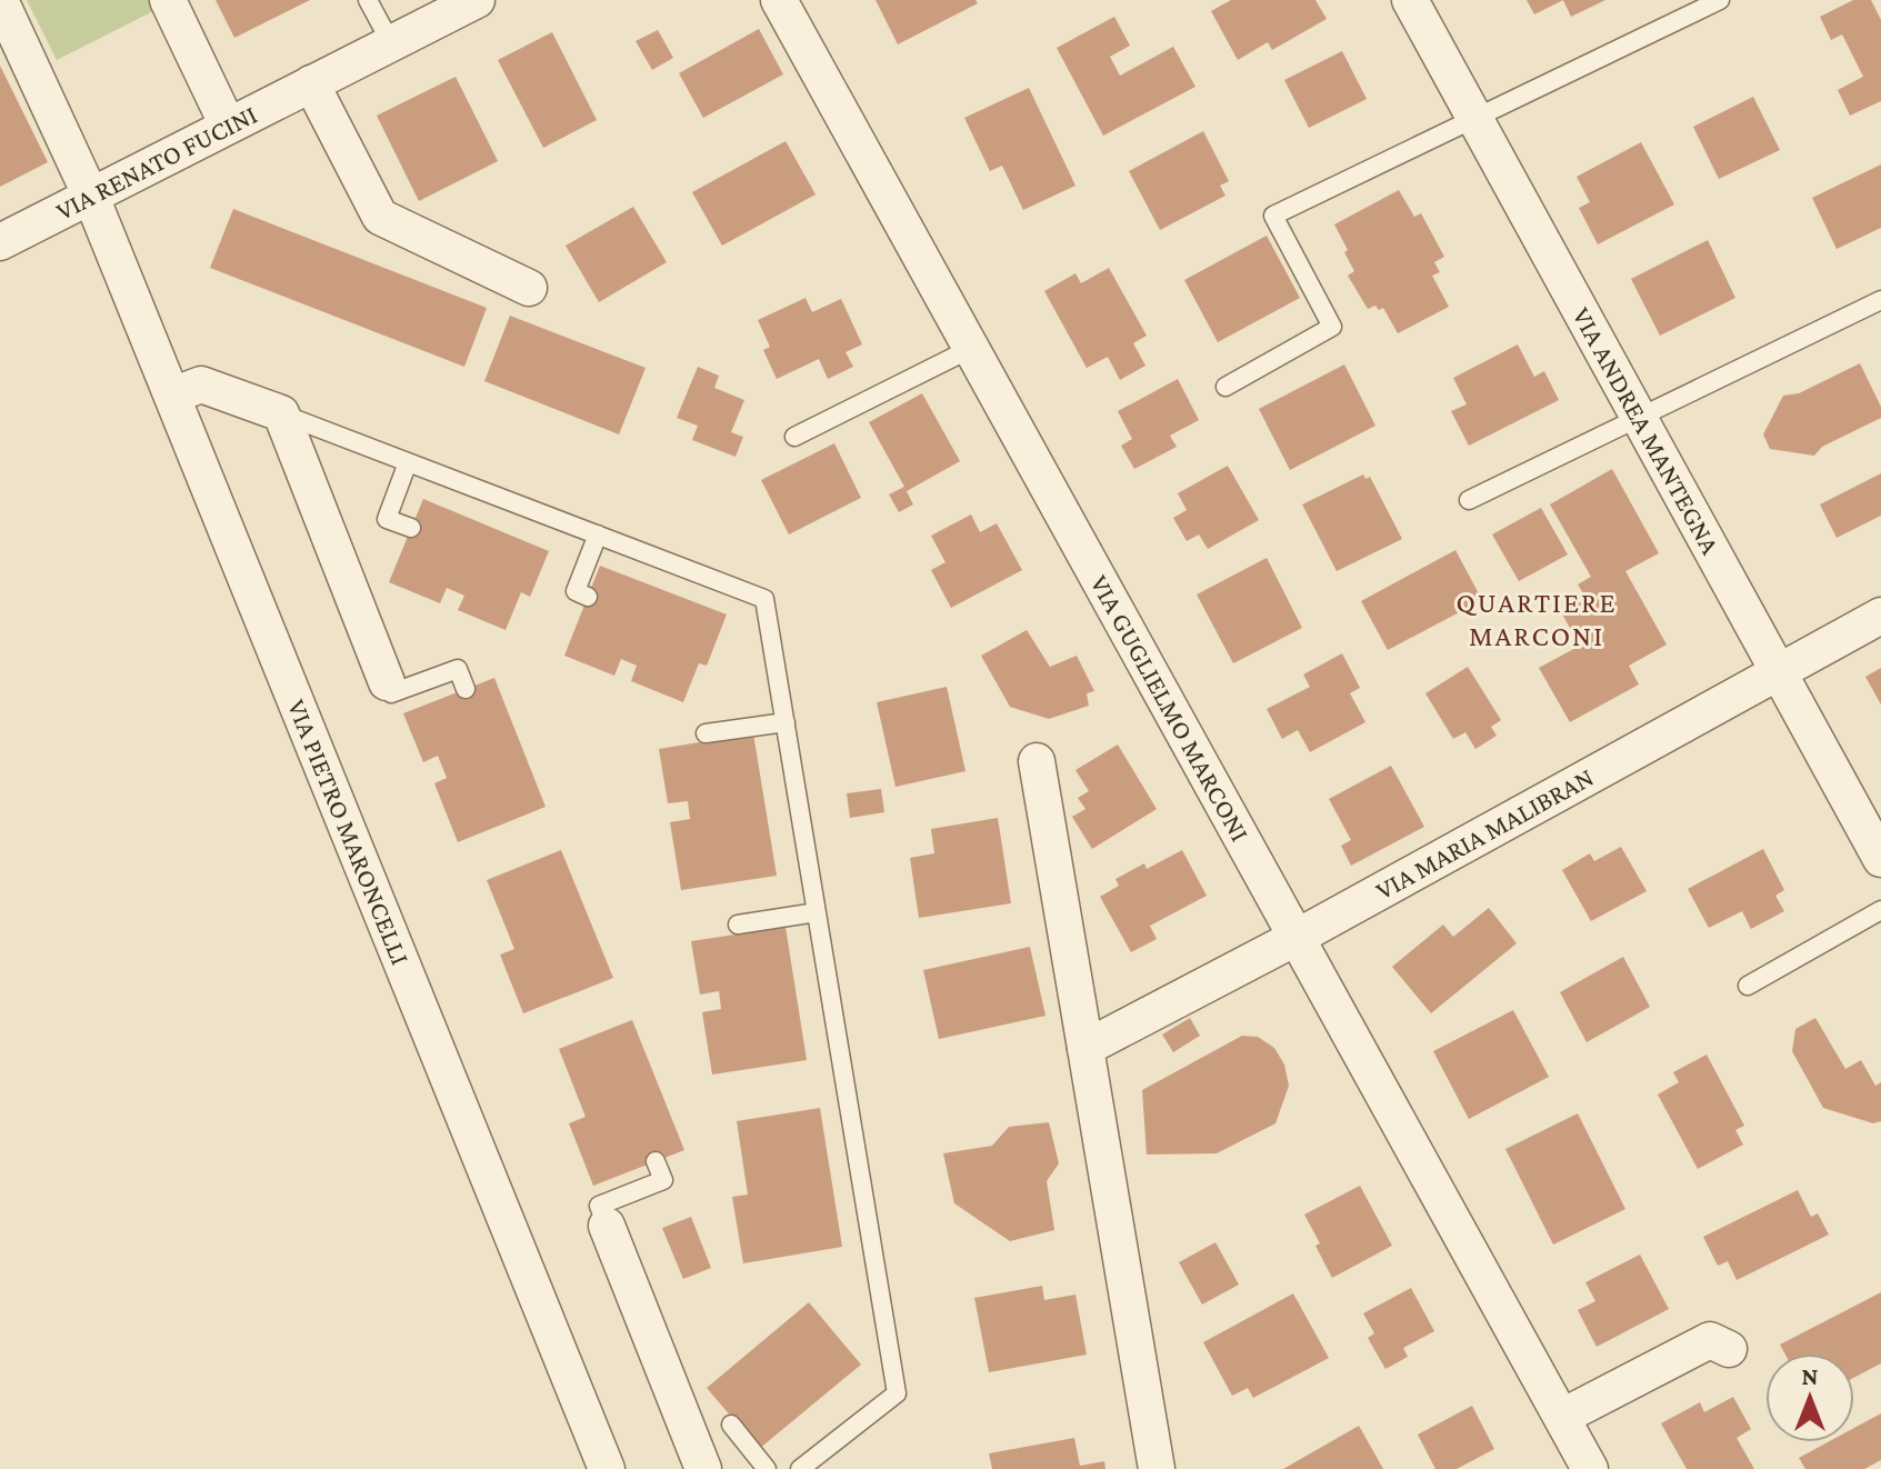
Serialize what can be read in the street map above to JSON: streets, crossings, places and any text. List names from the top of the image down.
{
  "streets": {
    "street": [
      "VIA RENATO FUCINI",
      "VIA ANDREA MANTEGNA",
      "VIA GUGLIELMO MARCONI",
      "VIA PIETRO MARONCELLI",
      "VIA MARIA MALIBRAN"
    ]
  },
  "crossings": [
    ["VIA RENATO FUCINI", "VIA PIETRO MARONCELLI"],
    ["VIA ANDREA MANTEGNA", "VIA MARIA MALIBRAN"],
    ["VIA GUGLIELMO MARCONI", "VIA MARIA MALIBRAN"]
  ],
  "districts": ["QUARTIERE MARCONI"],
  "north": "top"
}
